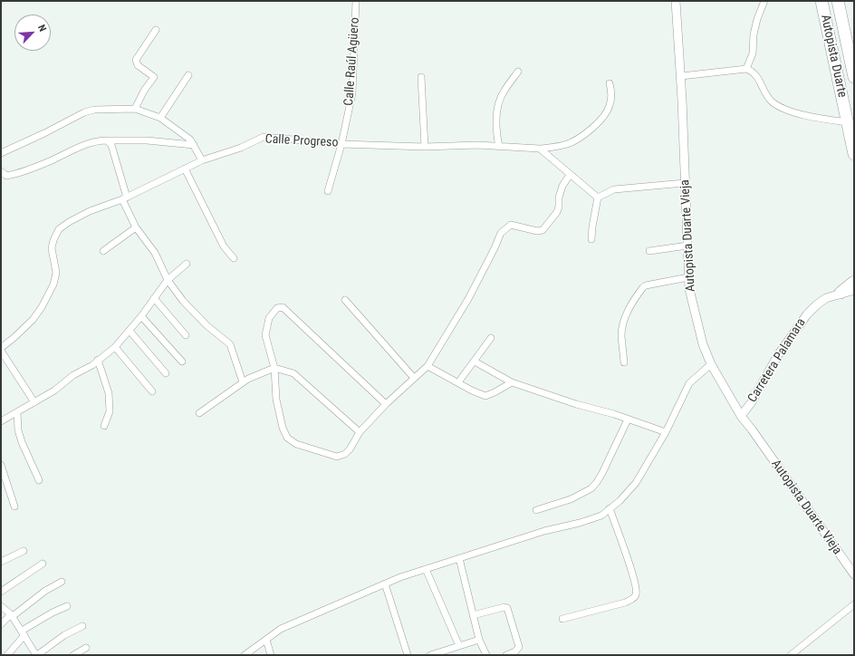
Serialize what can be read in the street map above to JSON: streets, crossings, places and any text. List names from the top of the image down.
{
  "streets": {
    "highway": ["Autopista Duarte"],
    "street": [
      "Calle Raúl Agüero",
      "Calle Progreso",
      "Autopista Duarte Vieja",
      "Carretera Palamara"
    ]
  },
  "crossings": [
    ["Calle Raúl Agüero", "Calle Progreso"],
    ["Autopista Duarte Vieja", "Carretera Palamara"]
  ],
  "north": "top right"
}
